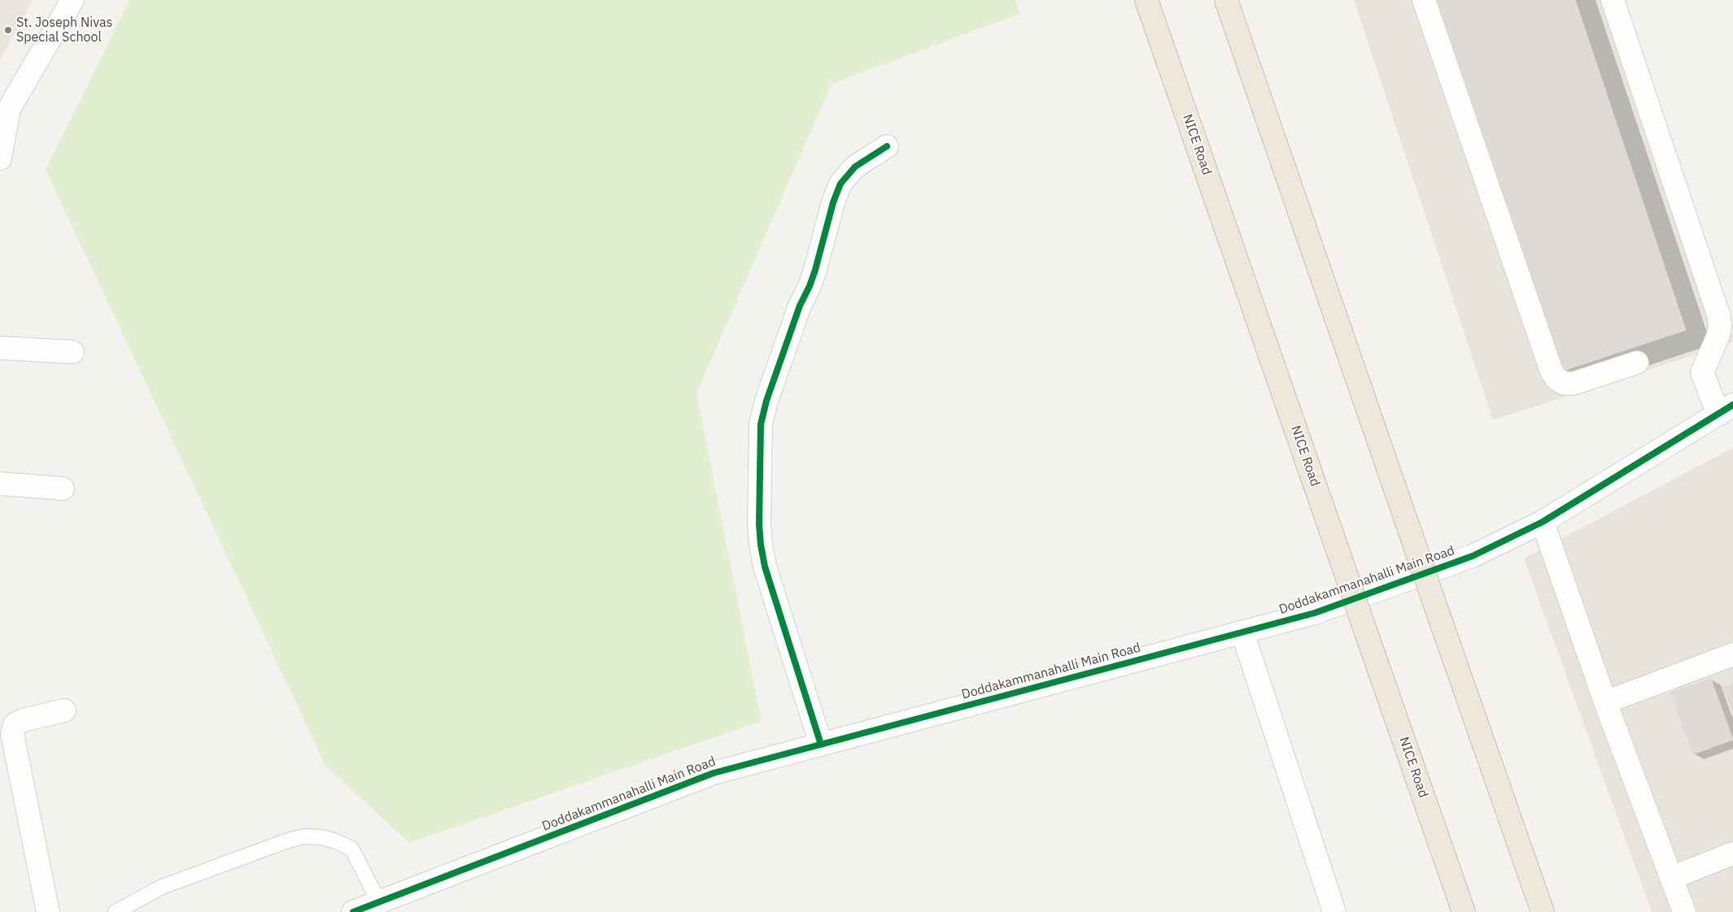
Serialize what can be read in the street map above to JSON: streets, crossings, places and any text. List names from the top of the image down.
{
  "streets": {
    "highway": ["NICE Road"],
    "street": ["Doddakammanahalli Main Road"]
  },
  "places": ["St. Joseph Nivas Special School"]
}
